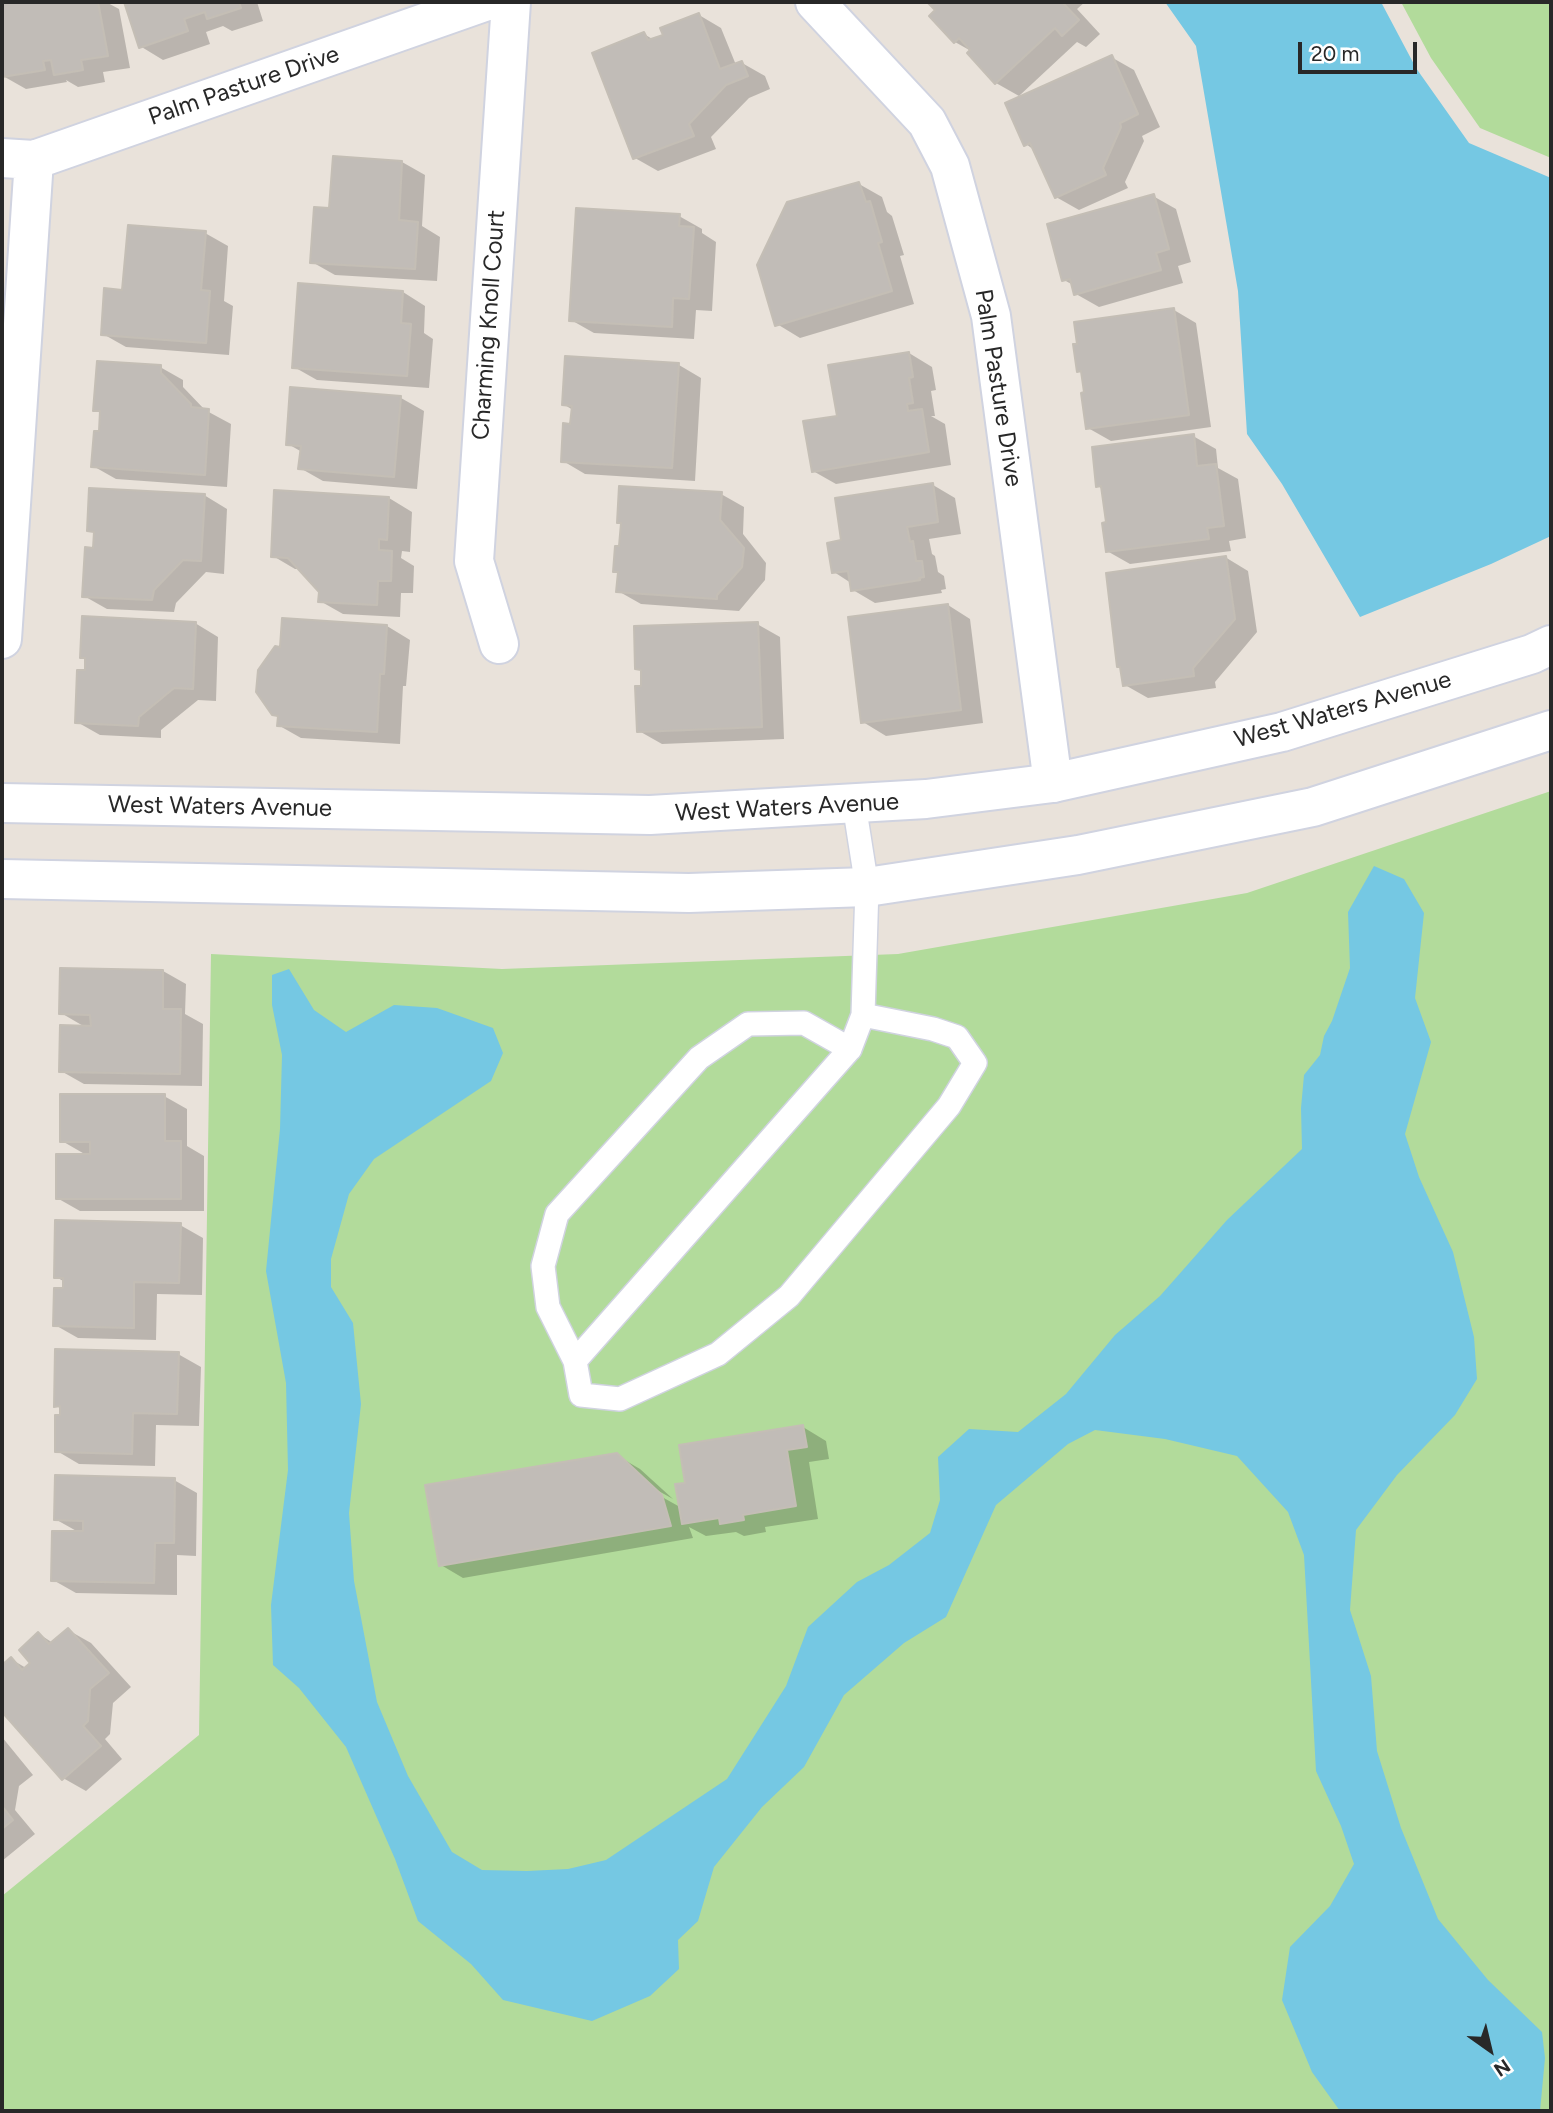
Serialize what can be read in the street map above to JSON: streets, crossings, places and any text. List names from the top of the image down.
{
  "streets": {
    "street": ["Palm Pasture Drive", "Charming Knoll Court", "West Waters Avenue"]
  },
  "crossings": [
    ["Palm Pasture Drive", "West Waters Avenue"]
  ],
  "scale_bar": "20 m",
  "north": "bottom right"
}
